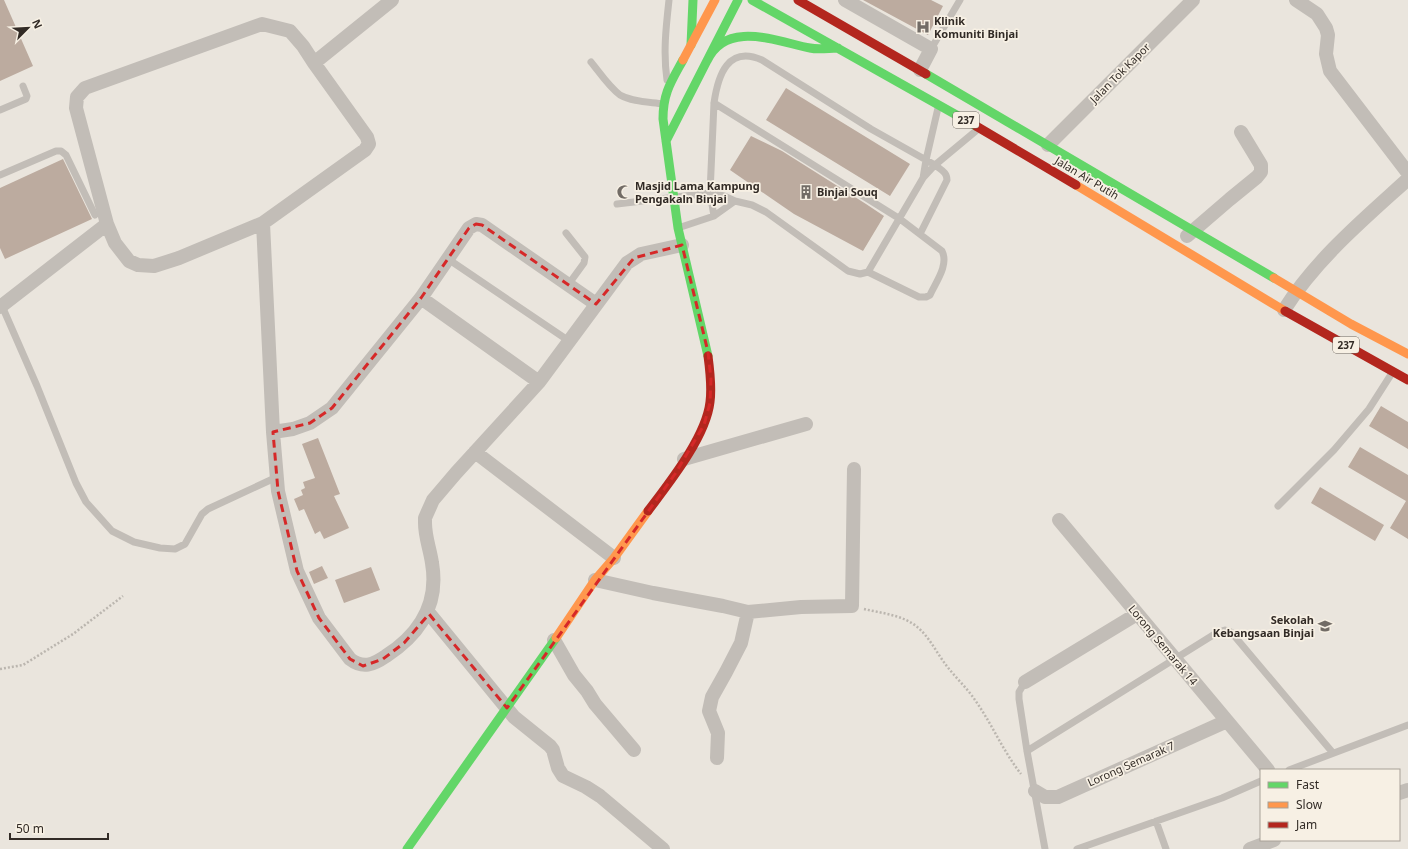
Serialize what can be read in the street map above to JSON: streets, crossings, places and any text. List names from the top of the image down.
{
  "streets": {
    "main road": ["237", "Jalan Air Putih"],
    "street": ["Jalan Tok Kapor", "Lorong Semarak 14", "Lorong Semarak 7"]
  },
  "crossings": [
    ["Jalan Tok Kapor", "Jalan Air Putih"],
    ["Lorong Semarak 14", "Lorong Semarak 7"]
  ],
  "places": {
    "hospital": ["Klinik Komuniti Binjai"],
    "mosque": ["Masjid Lama Kampung Pengakaln Binjai"],
    "building": ["Binjai Souq"],
    "school or university": ["Sekolah Kebangsaan Binjai"]
  },
  "legend": ["Fast", "Slow", "Jam"],
  "scale_bar": "50 m",
  "north": "top right"
}
